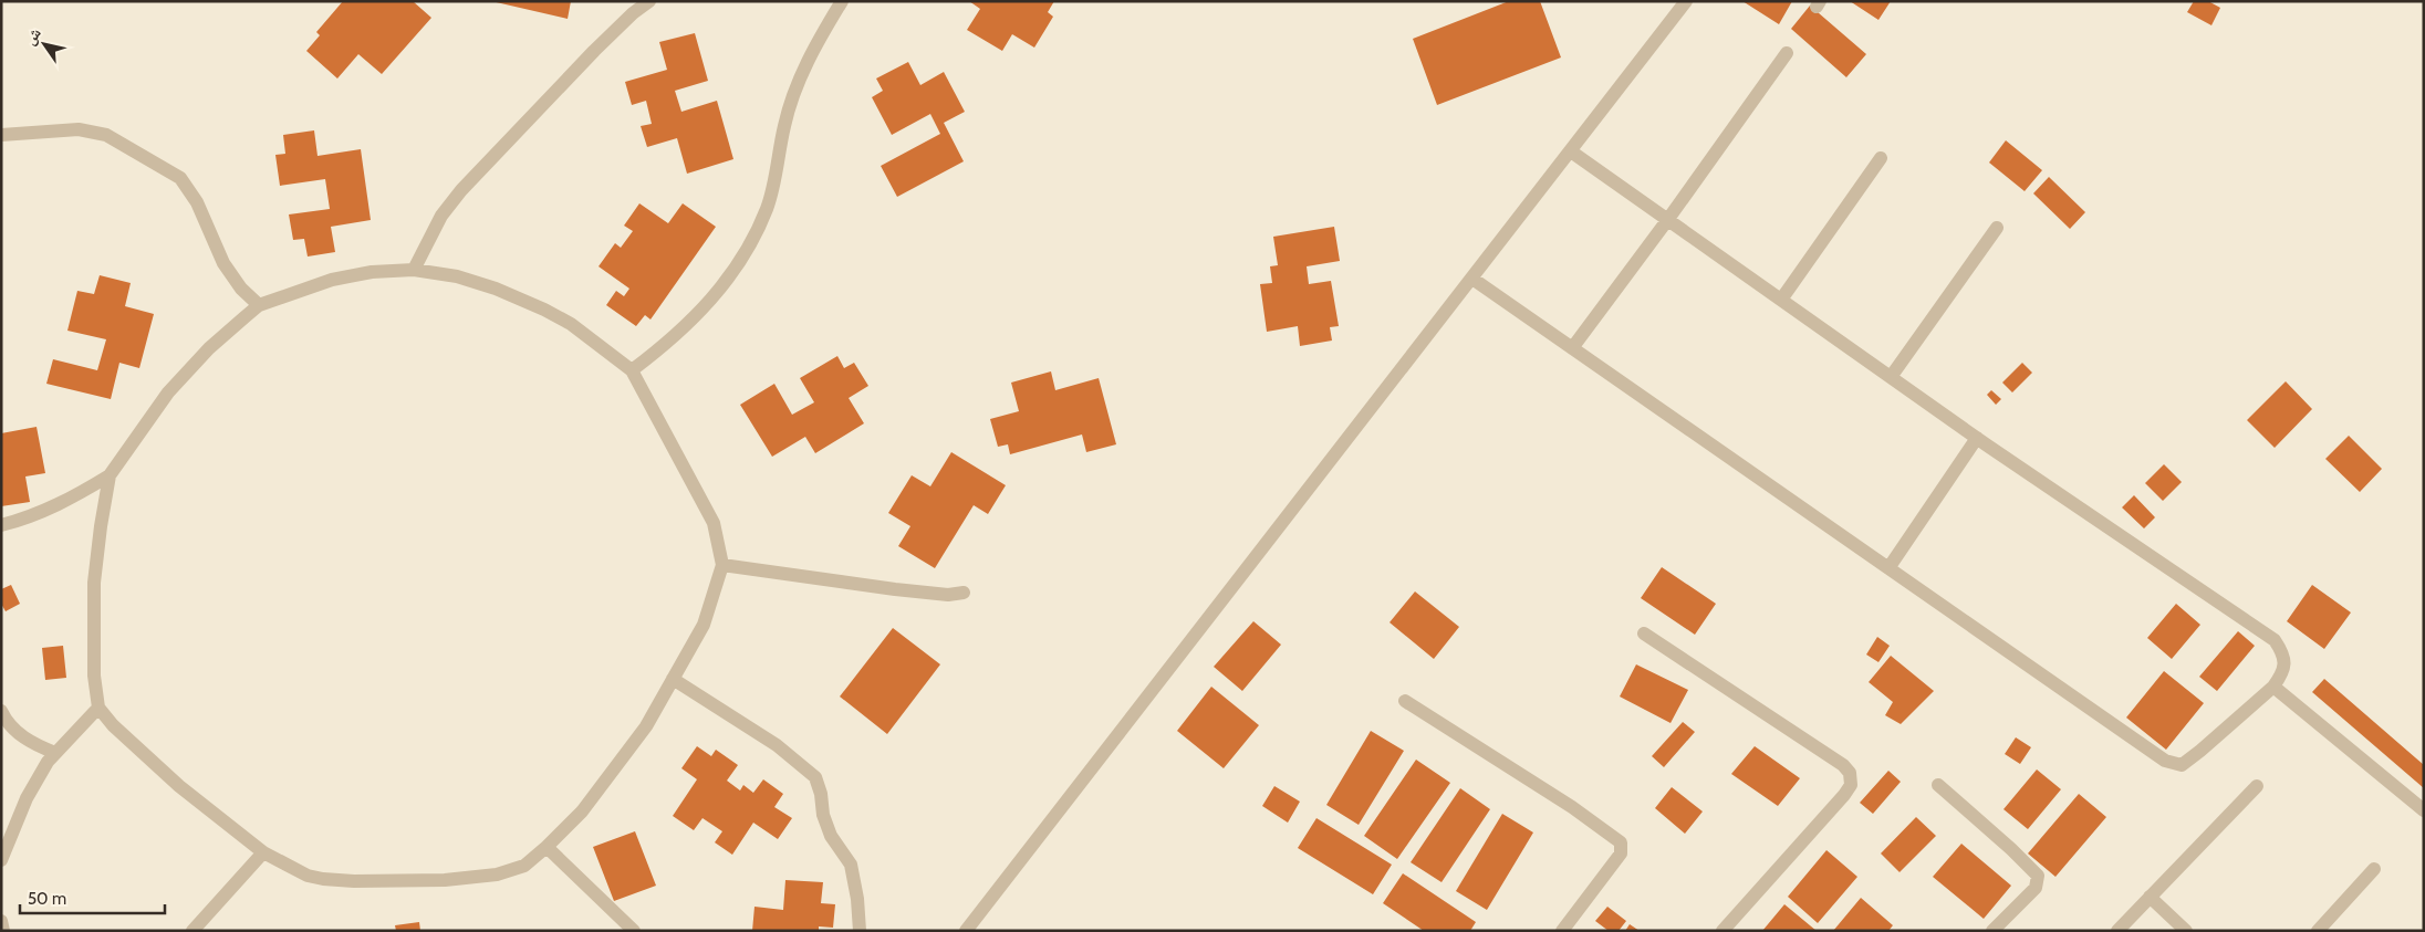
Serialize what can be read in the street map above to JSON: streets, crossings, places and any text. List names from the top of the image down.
{
  "scale_bar": "50 m",
  "north": "top left"
}
